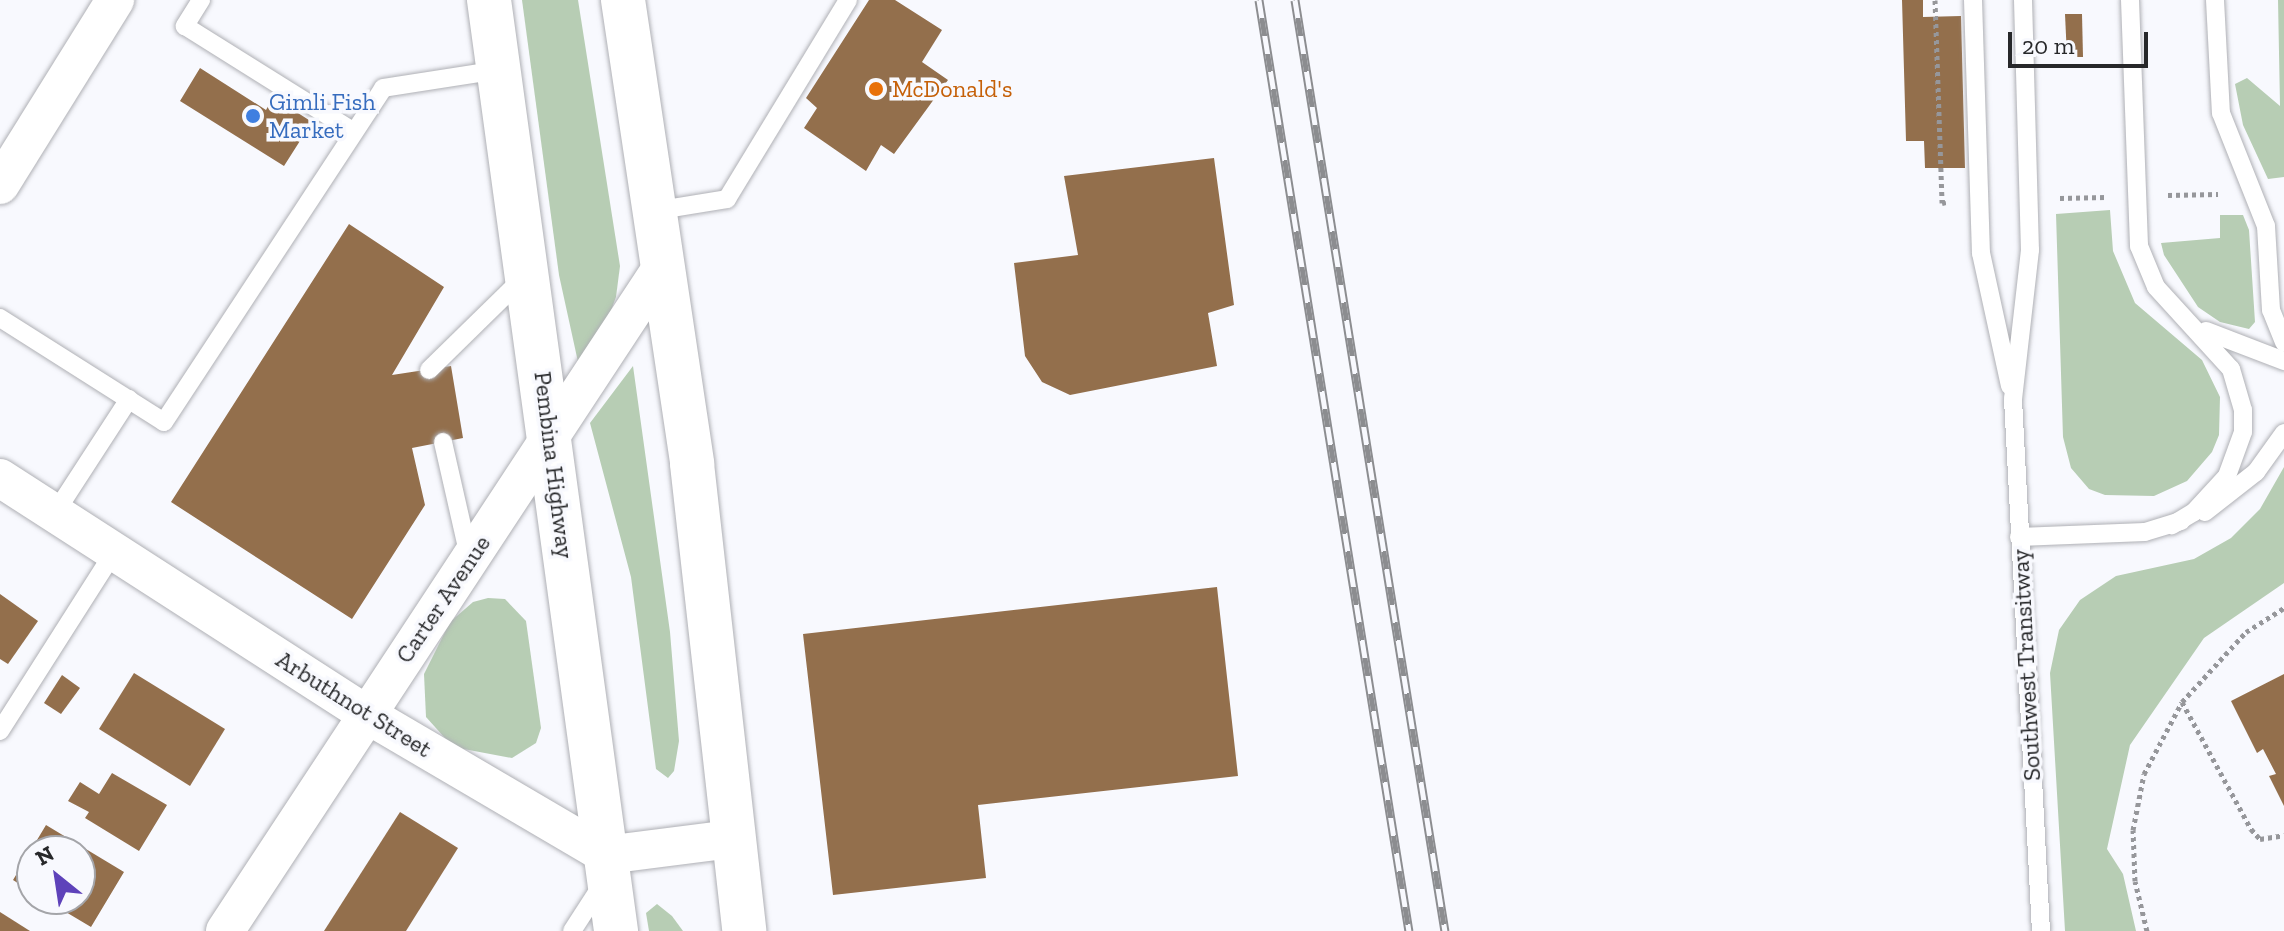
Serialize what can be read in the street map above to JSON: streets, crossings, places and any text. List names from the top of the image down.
{
  "streets": {
    "main road": ["Pembina Highway"],
    "street": ["Carter Avenue", "Arbuthnot Street"],
    "lane": ["Southwest Transitway"]
  },
  "crossings": [
    ["Pembina Highway", "Carter Avenue"],
    ["Pembina Highway", "Arbuthnot Street"],
    ["Carter Avenue", "Arbuthnot Street"]
  ],
  "places": ["McDonald's", "Gimli Fish Market"],
  "scale_bar": "20 m",
  "north": "top left"
}
